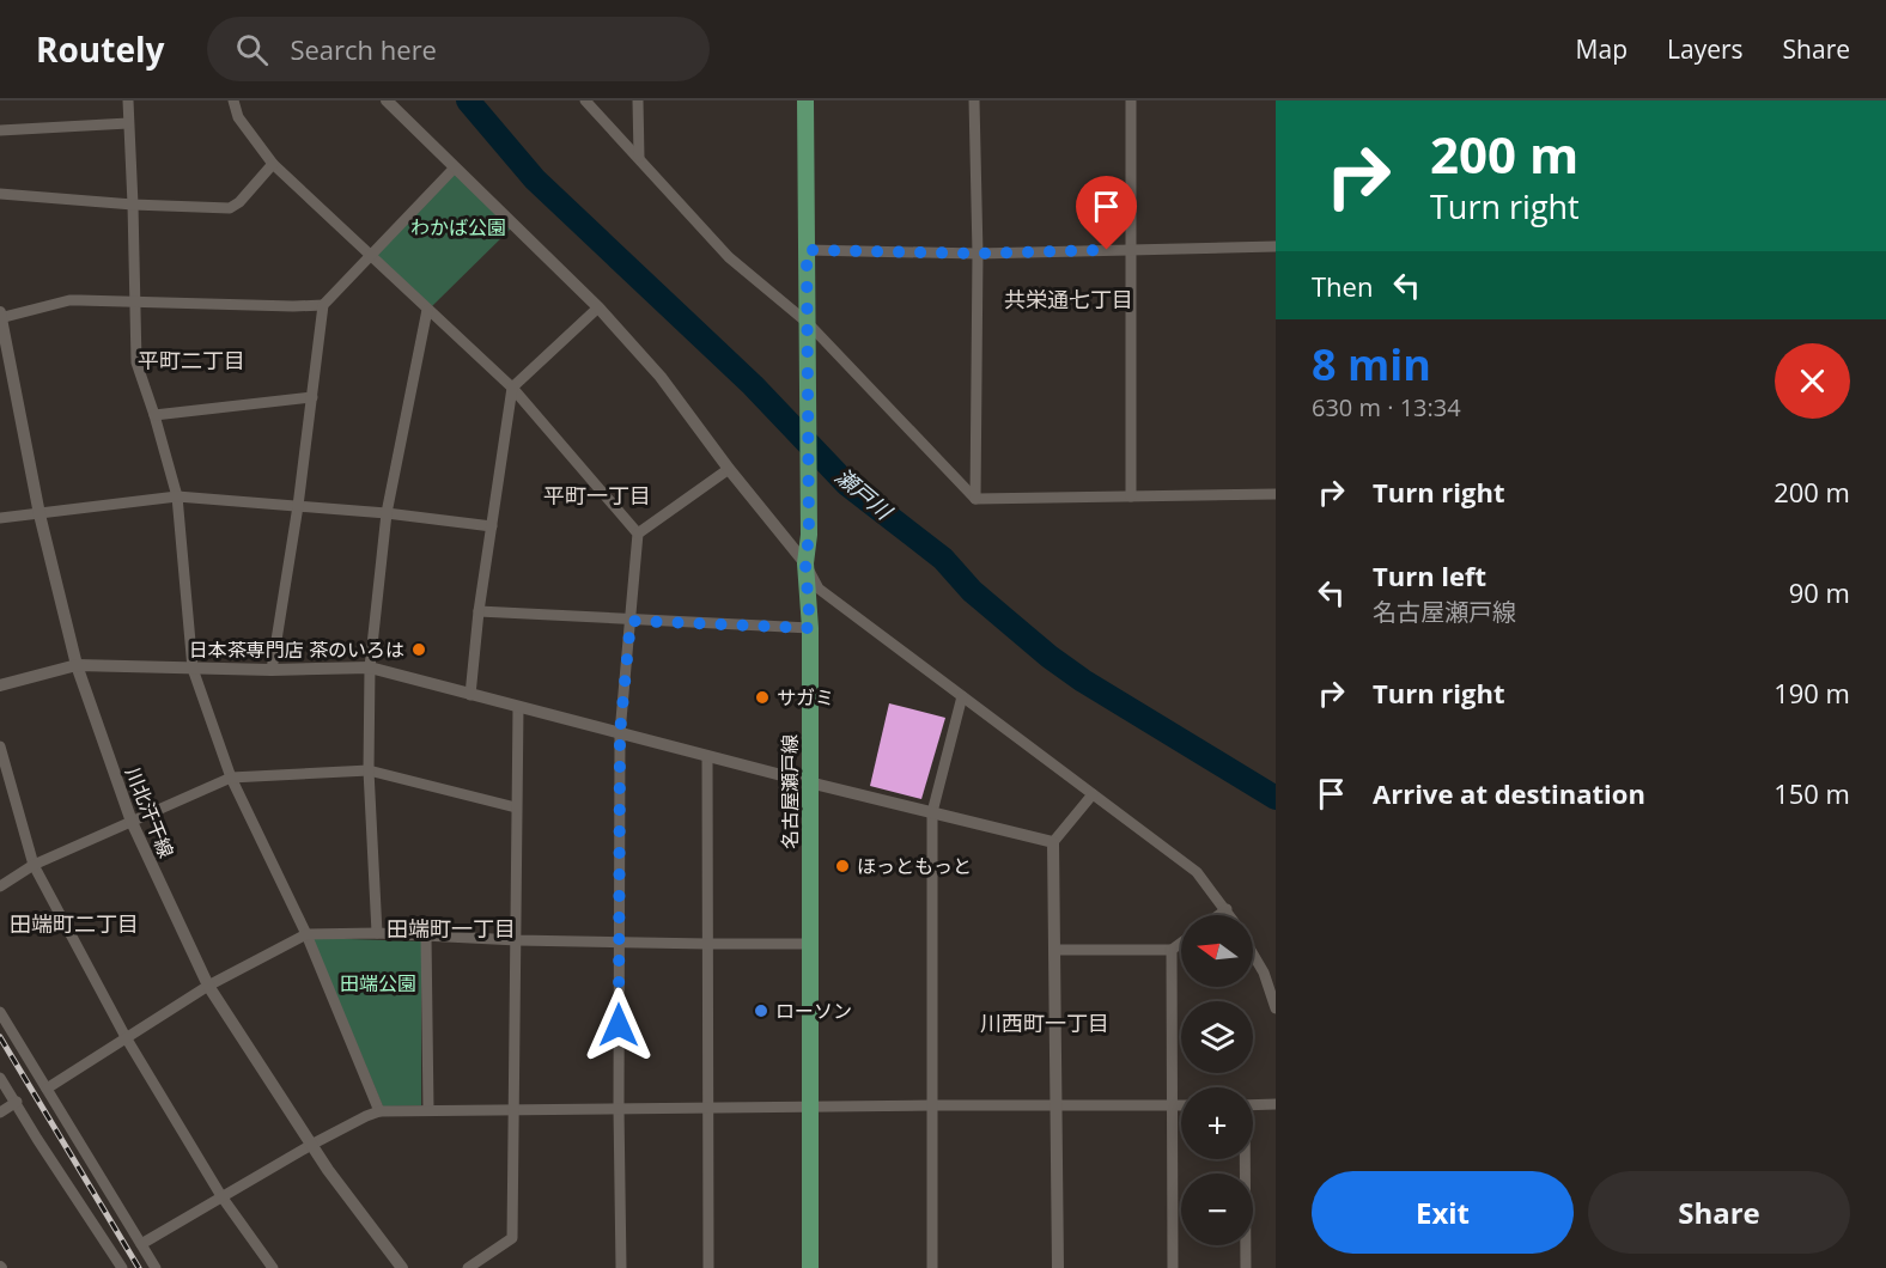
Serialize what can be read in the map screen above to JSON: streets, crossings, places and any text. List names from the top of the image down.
{
  "streets": {
    "main road": ["名古屋瀬戸線"],
    "street": ["川北汗干線"]
  },
  "districts": [
    "共栄通七丁目",
    "平町二丁目",
    "平町一丁目",
    "田端町二丁目",
    "田端町一丁目",
    "川西町一丁目"
  ],
  "water": ["瀬戸川"],
  "parks": ["わかば公園", "田端公園"],
  "places": [
    "日本茶専門店 茶のいろは",
    "サガミ",
    "ほっともっと",
    "ローソン"
  ],
  "north": "left",
  "page": {
    "header": "Routely",
    "search": "Search here",
    "nav": ["Map", "Layers", "Share"],
    "turn": ["200 m", "Turn right"],
    "then": "Then",
    "heading": ["8 min", "630 m · 13:34"],
    "list": [
      {
        "name": "Turn right",
        "value": "200 m"
      },
      {
        "name": "Turn left",
        "note": "名古屋瀬戸線",
        "value": "90 m"
      },
      {
        "name": "Turn right",
        "value": "190 m"
      },
      {
        "name": "Arrive at destination",
        "value": "150 m"
      }
    ],
    "map_buttons": ["+", "−"],
    "buttons": ["Exit", "Share"]
  }
}
